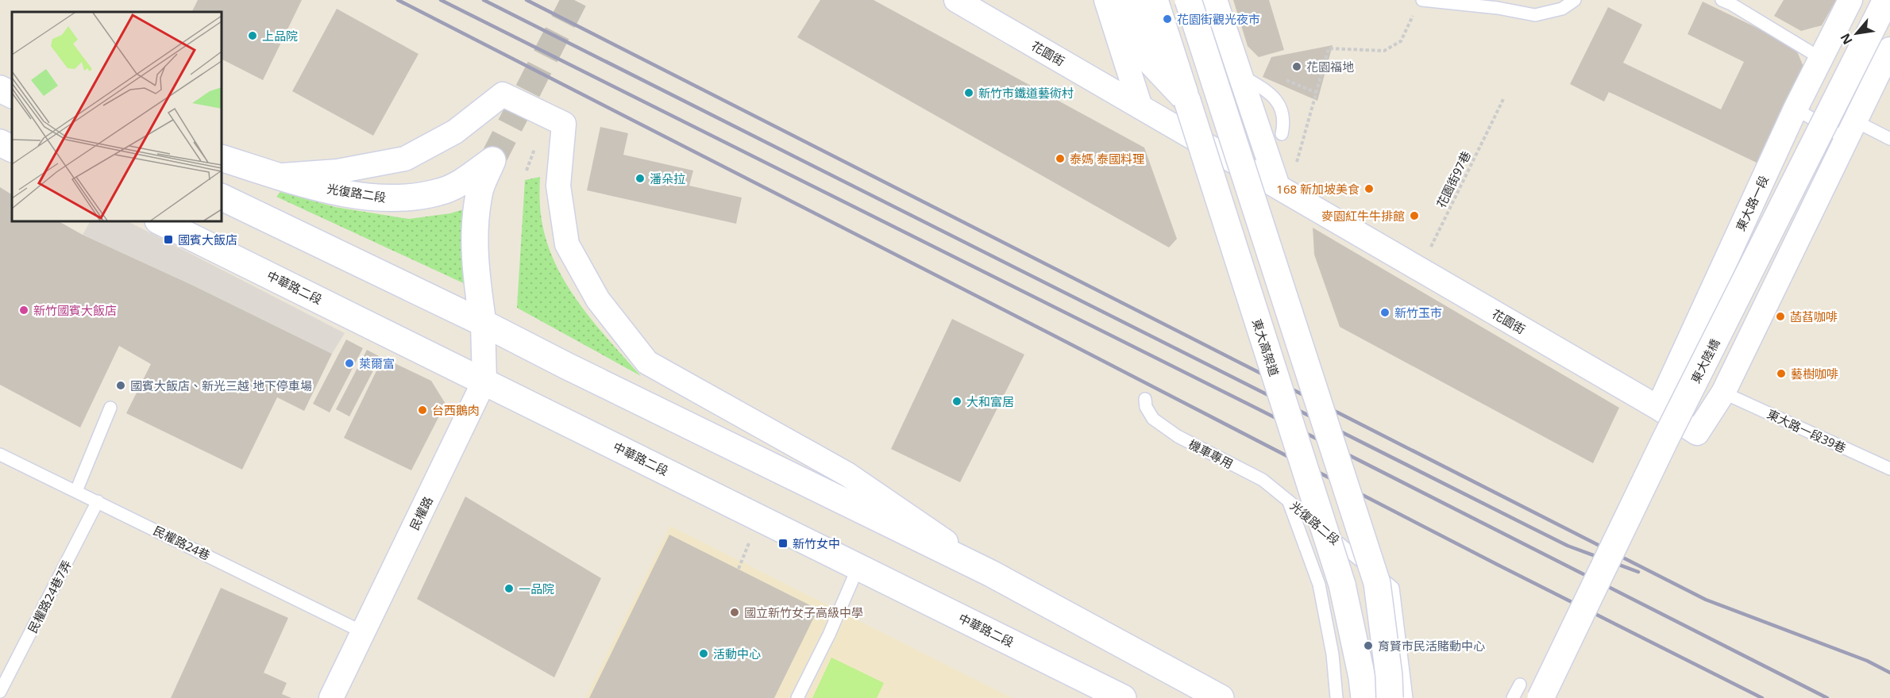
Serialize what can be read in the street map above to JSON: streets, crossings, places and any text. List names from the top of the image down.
{
  "streets": {
    "street": [
      "花園街",
      "光復路二段",
      "東大路一段",
      "中華路二段",
      "東大高架道",
      "東大陸橋",
      "民權路"
    ],
    "lane": [
      "東大路一段39巷",
      "機車專用",
      "民權路24巷",
      "民權路24巷7弄"
    ],
    "path": ["花園街97巷"]
  },
  "crossings": [
    ["花園街", "花園街97巷"],
    ["花園街", "東大路一段"],
    ["花園街", "東大路一段39巷"],
    ["光復路二段", "機車專用"],
    ["光復路二段", "民權路"],
    ["中華路二段", "民權路"],
    ["民權路", "民權路24巷"],
    ["民權路24巷", "民權路24巷7弄"]
  ],
  "places": {
    "other": [
      "花園街觀光夜市",
      "上品院",
      "花園福地",
      "新竹市鐵道藝術村",
      "泰媽 泰國料理",
      "潘朵拉",
      "168 新加坡美食",
      "麥園紅牛牛排館",
      "新竹國賓大飯店",
      "新竹玉市",
      "菡萏咖啡",
      "萊爾富",
      "藝樹咖啡",
      "國賓大飯店、新光三越 地下停車場",
      "大和富居",
      "台西鵝肉",
      "一品院",
      "國立新竹女子高級中學",
      "育賢市民活賭動中心",
      "活動中心"
    ],
    "transit": ["國賓大飯店", "新竹女中"]
  },
  "north": "bottom left"
}
